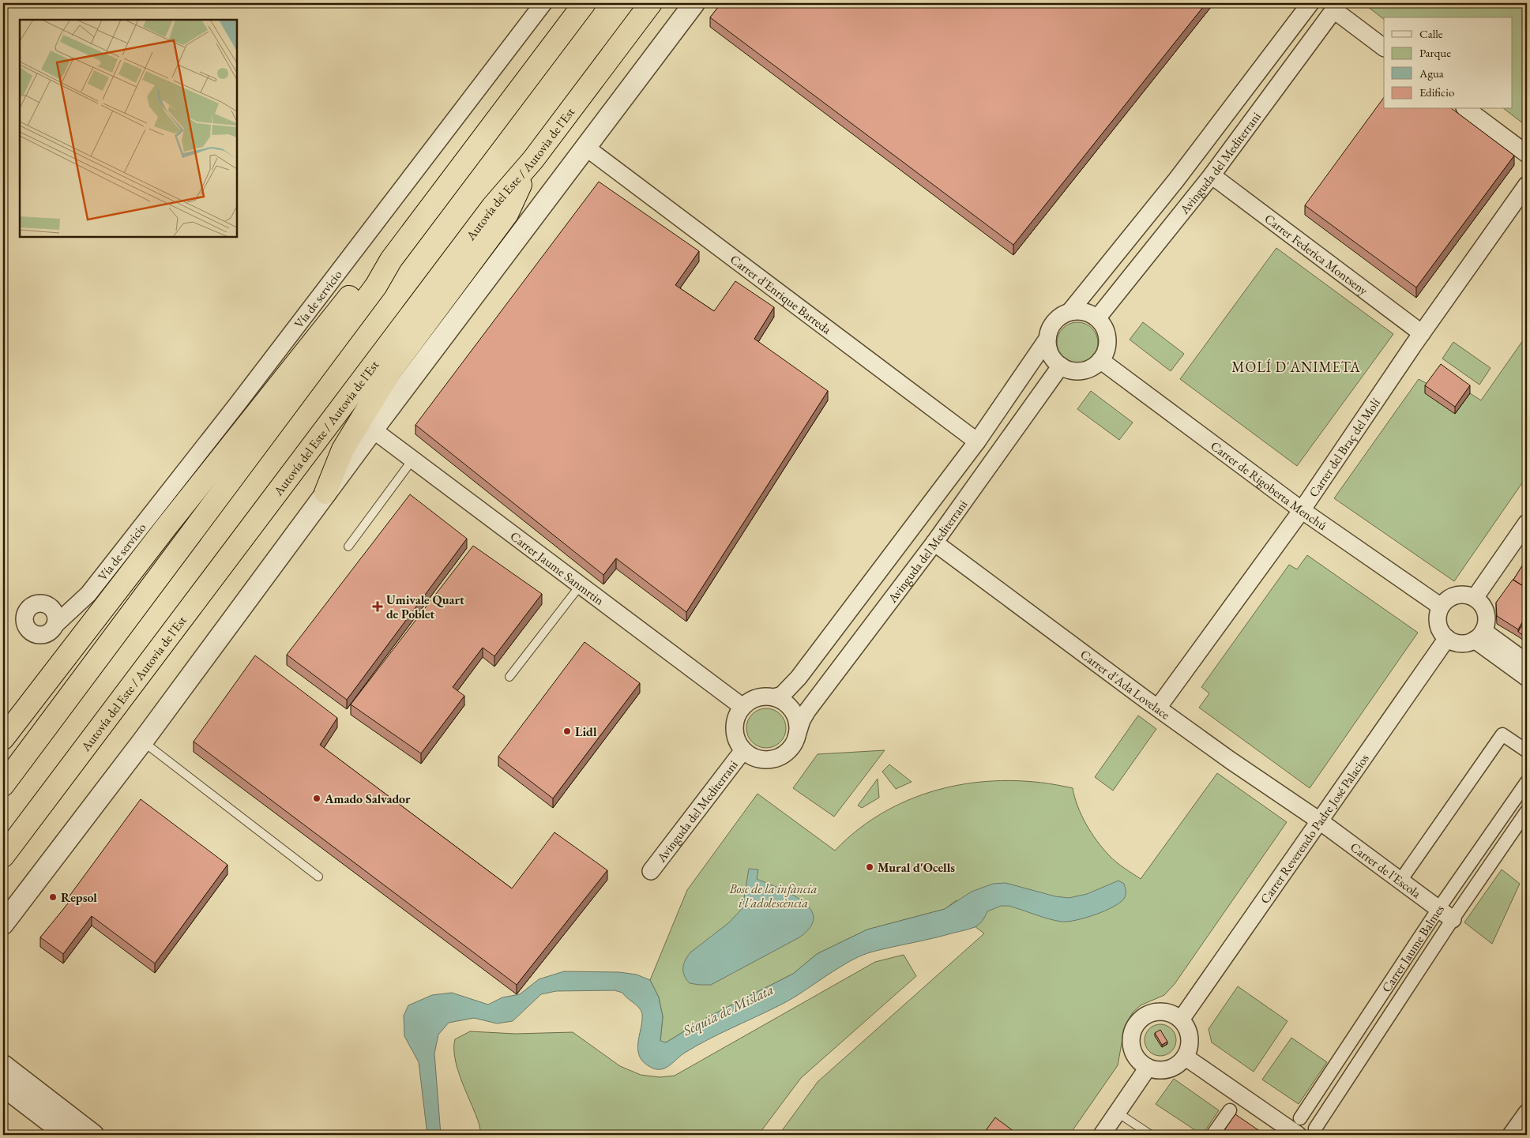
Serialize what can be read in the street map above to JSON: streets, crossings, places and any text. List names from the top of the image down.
{
  "streets": {
    "highway": ["Autovía del Este / Autovia de l'Est"],
    "street": [
      "Avinguda del Mediterrani",
      "Carrer Federica Montseny",
      "Carrer d'Enrique Barreda",
      "Vía de servicio",
      "Carrer del Braç del Molí",
      "Carrer de Rigoberta Menchú",
      "Carrer Jaume Sanmrtin",
      "Carrer d'Ada Lovelace",
      "Carrer Reverendo Padre José Palacios",
      "Carrer de l'Escola",
      "Carrer Jaume Balmes"
    ]
  },
  "crossings": [
    ["Avinguda del Mediterrani", "Carrer Federica Montseny"],
    ["Avinguda del Mediterrani", "Carrer d'Enrique Barreda"],
    ["Avinguda del Mediterrani", "Carrer de Rigoberta Menchú"],
    ["Avinguda del Mediterrani", "Carrer Jaume Sanmrtin"],
    ["Avinguda del Mediterrani", "Carrer d'Ada Lovelace"],
    ["Carrer Federica Montseny", "Carrer del Braç del Molí"],
    ["Carrer del Braç del Molí", "Carrer de Rigoberta Menchú"],
    ["Carrer del Braç del Molí", "Carrer d'Ada Lovelace"],
    ["Carrer de Rigoberta Menchú", "Carrer Reverendo Padre José Palacios"],
    ["Carrer d'Ada Lovelace", "Carrer Reverendo Padre José Palacios"],
    ["Carrer d'Ada Lovelace", "Carrer de l'Escola"],
    ["Carrer Reverendo Padre José Palacios", "Carrer de l'Escola"],
    ["Carrer de l'Escola", "Carrer Jaume Balmes"]
  ],
  "districts": ["MOLÍ D'ANIMETA"],
  "water": ["Séquia de Mislata"],
  "parks": ["Bosc de la infància i l'adolescència"],
  "places": {
    "health": ["Umivale Quart de Poblet"],
    "other": [
      "Lidl",
      "Amado Salvador",
      "Mural d'Ocells",
      "Repsol"
    ]
  },
  "legend": [
    "Calle",
    "Parque",
    "Agua",
    "Edificio"
  ]
}
